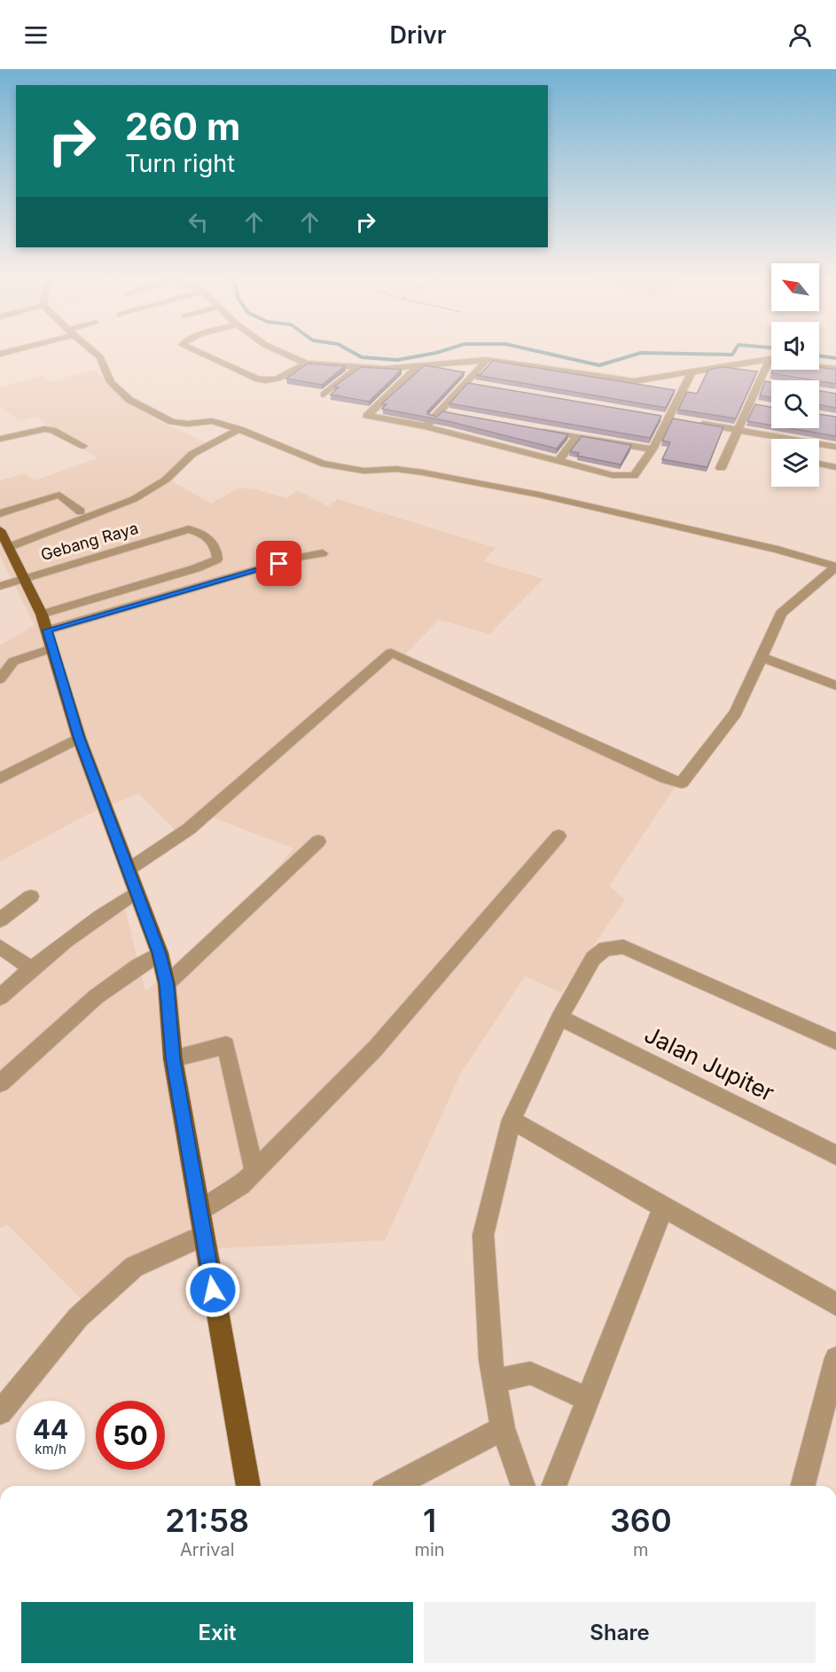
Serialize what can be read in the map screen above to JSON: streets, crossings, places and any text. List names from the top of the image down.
{
  "streets": {
    "street": ["Gebang Raya", "Jalan Jupiter"]
  },
  "north": "top left",
  "page": {
    "header": "Drivr",
    "turn": ["260 m", "Turn right"],
    "speed": "44 km/h",
    "limit": "50",
    "eta": [
      "21:58",
      "Arrival",
      "1",
      "min",
      "360",
      "m"
    ],
    "buttons": ["Exit", "Share"]
  }
}
